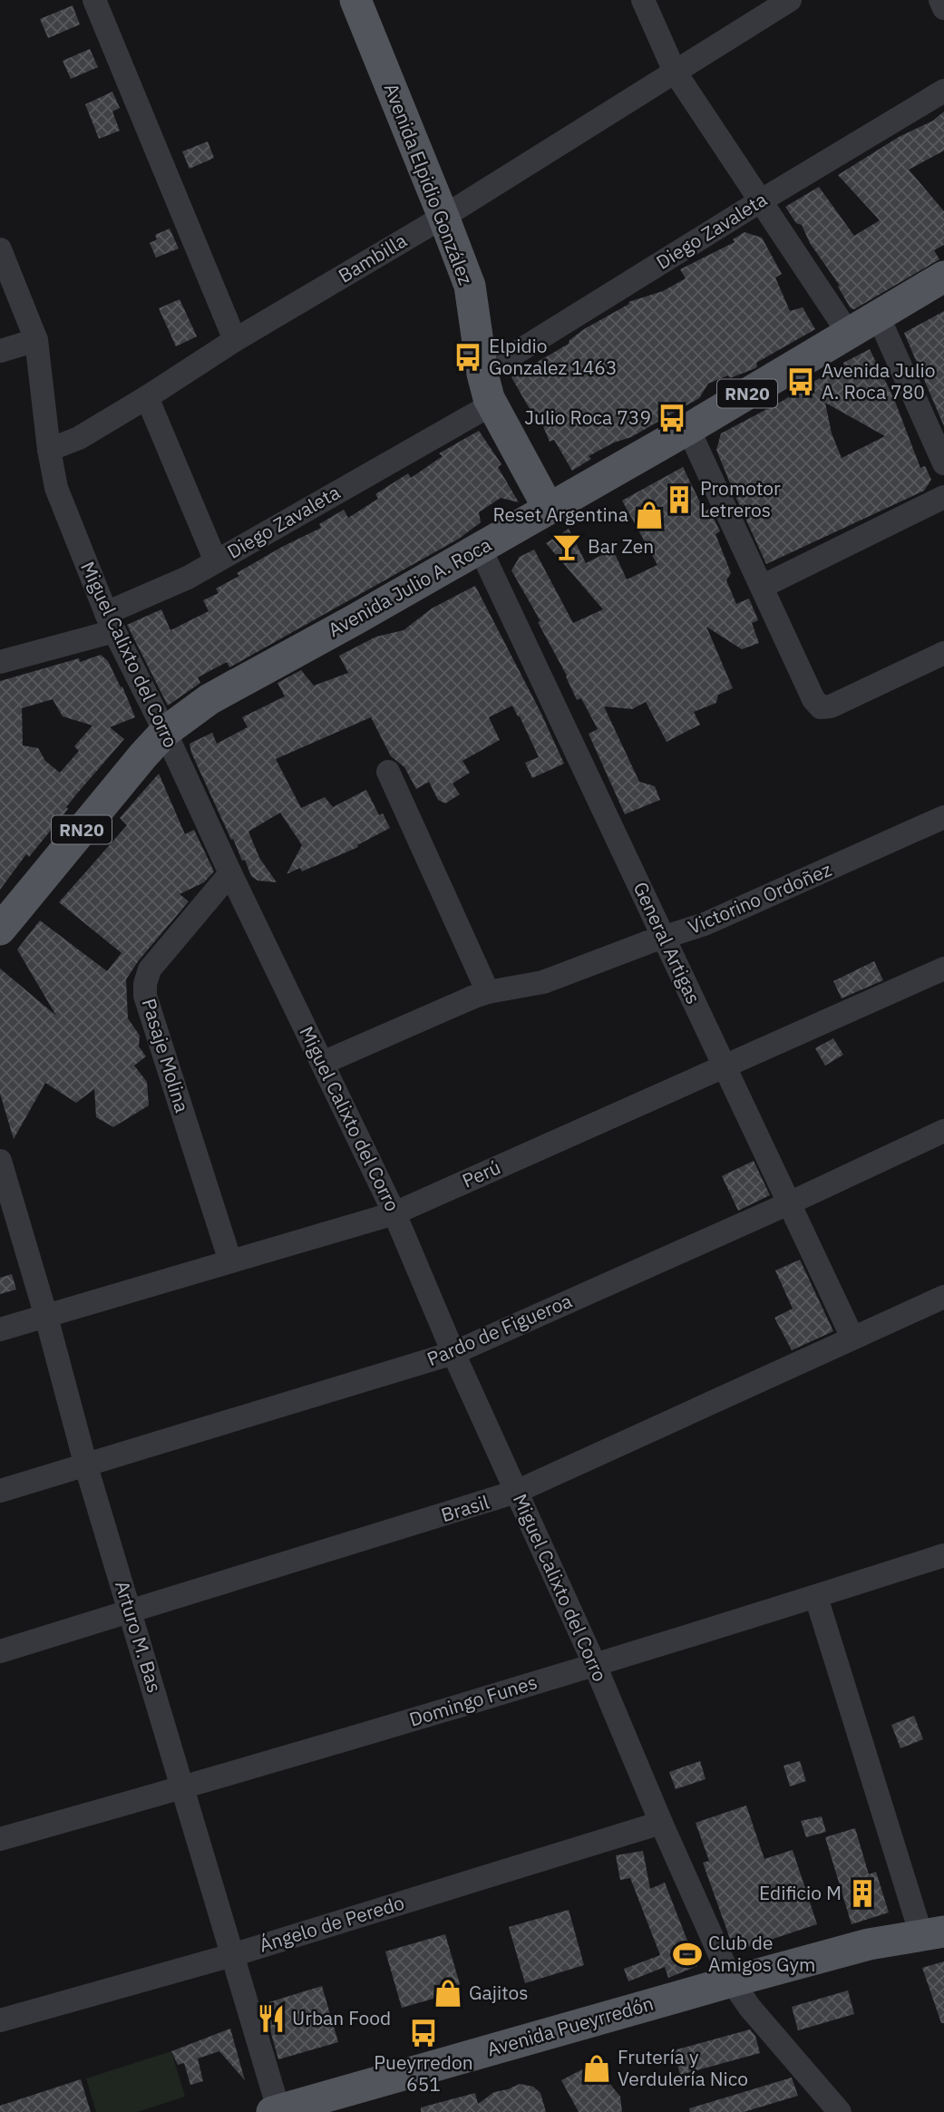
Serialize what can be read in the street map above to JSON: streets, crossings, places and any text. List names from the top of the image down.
{
  "streets": {
    "main road": [
      "Avenida Elpidio González",
      "RN20",
      "Avenida Julio A. Roca",
      "Avenida Pueyrredón"
    ],
    "street": [
      "Diego Zavaleta",
      "Bambilla",
      "Miguel Calixto del Corro",
      "Victorino Ordoñez",
      "General Artigas",
      "Pasaje Molina",
      "Perú",
      "Pardo de Figueroa",
      "Brasil",
      "Arturo M. Bas",
      "Domingo Funes",
      "Ángelo de Peredo"
    ]
  },
  "crossings": [
    ["Avenida Elpidio González", "Diego Zavaleta"],
    ["Avenida Elpidio González", "Bambilla"],
    ["Avenida Elpidio González", "Avenida Julio A. Roca"],
    ["Diego Zavaleta", "Miguel Calixto del Corro"],
    ["Bambilla", "Miguel Calixto del Corro"],
    ["Avenida Julio A. Roca", "Miguel Calixto del Corro"],
    ["Avenida Julio A. Roca", "General Artigas"],
    ["Miguel Calixto del Corro", "Victorino Ordoñez"],
    ["Miguel Calixto del Corro", "Pasaje Molina"],
    ["Miguel Calixto del Corro", "Perú"],
    ["Miguel Calixto del Corro", "Pardo de Figueroa"],
    ["Miguel Calixto del Corro", "Brasil"],
    ["Miguel Calixto del Corro", "Domingo Funes"],
    ["Miguel Calixto del Corro", "Ángelo de Peredo"],
    ["Miguel Calixto del Corro", "Avenida Pueyrredón"],
    ["Victorino Ordoñez", "General Artigas"],
    ["General Artigas", "Perú"],
    ["General Artigas", "Pardo de Figueroa"],
    ["General Artigas", "Brasil"],
    ["Pasaje Molina", "Perú"],
    ["Perú", "Arturo M. Bas"],
    ["Pardo de Figueroa", "Arturo M. Bas"],
    ["Brasil", "Arturo M. Bas"],
    ["Arturo M. Bas", "Domingo Funes"],
    ["Arturo M. Bas", "Ángelo de Peredo"],
    ["Arturo M. Bas", "Avenida Pueyrredón"]
  ],
  "places": {
    "bus stop": [
      "Elpidio Gonzalez 1463",
      "Avenida Julio A. Roca 780",
      "Julio Roca 739",
      "Pueyrredon 651"
    ],
    "building": ["Promotor Letreros", "Edificio M"],
    "shop": ["Reset Argentina", "Gajitos", "Frutería y Verdulería Nico"],
    "bar": ["Bar Zen"],
    "sports": ["Club de Amigos Gym"],
    "restaurant": ["Urban Food"]
  }
}
